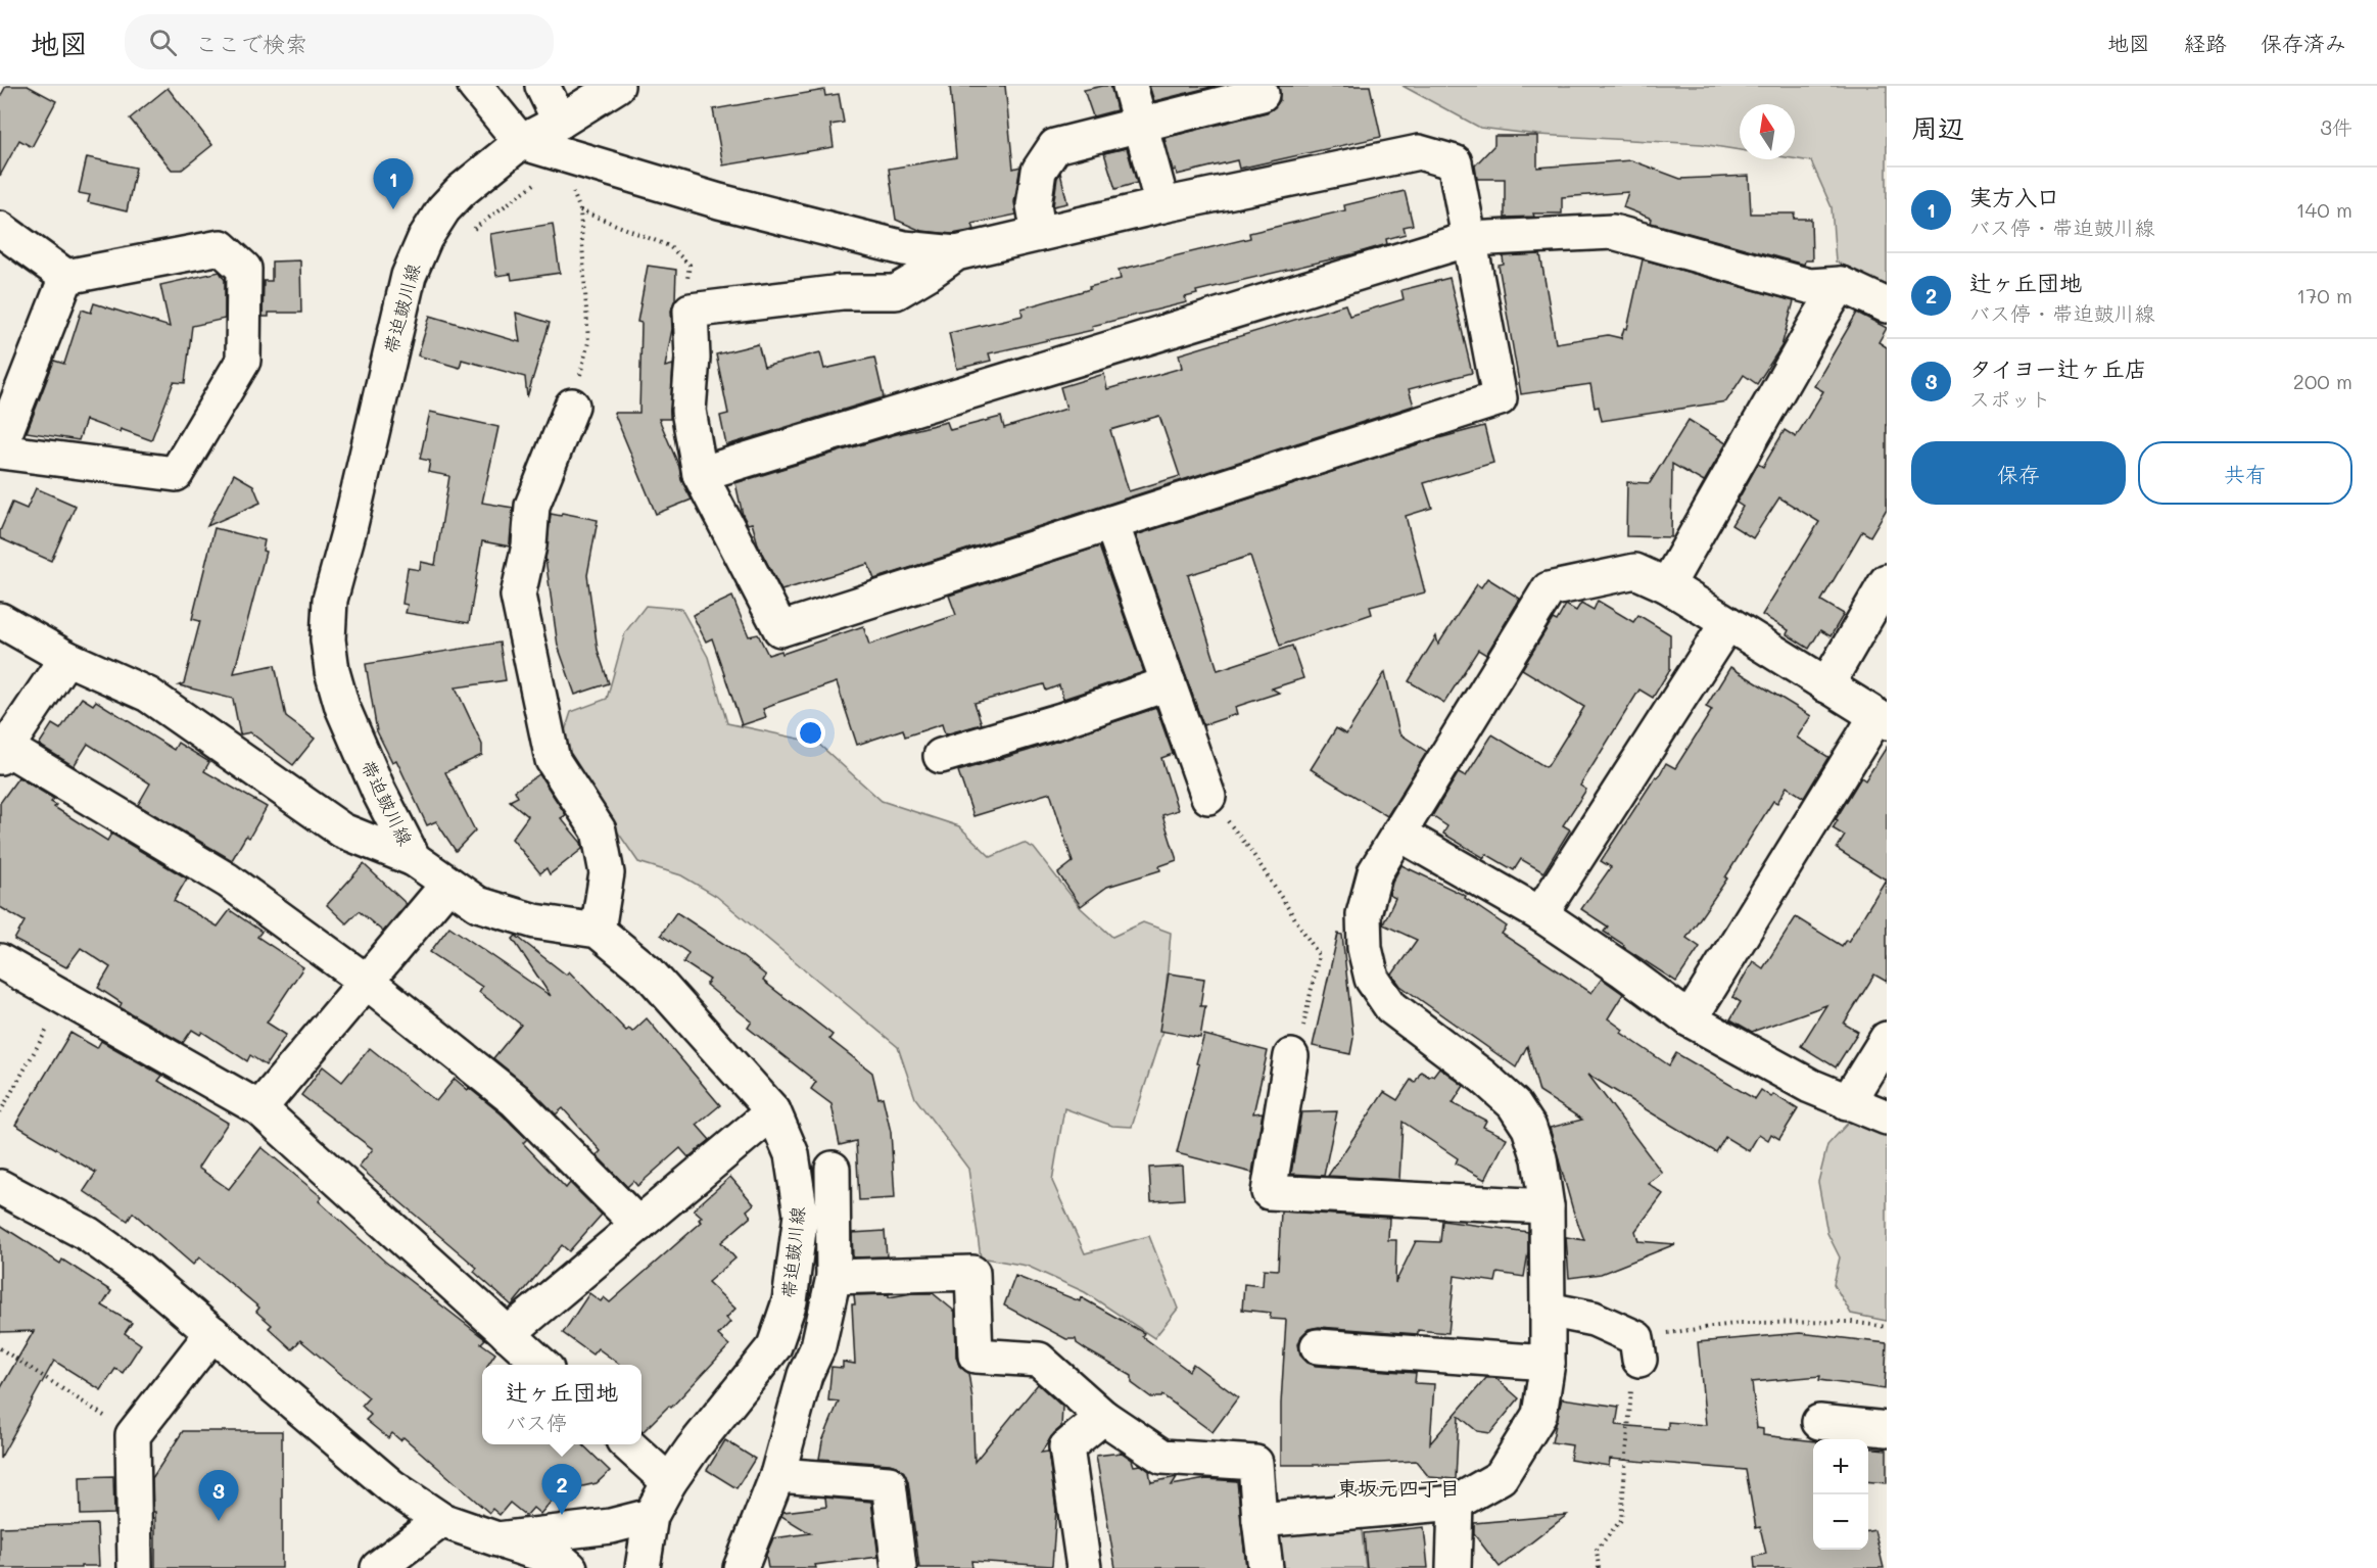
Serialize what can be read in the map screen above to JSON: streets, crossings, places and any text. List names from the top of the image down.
{
  "streets": {
    "street": ["帯迫皷川線"]
  },
  "districts": ["東坂元四丁目"],
  "north": "top",
  "page": {
    "header": "地図",
    "search": "ここで検索",
    "nav": ["地図", "経路", "保存済み"],
    "heading": ["周辺", "3件"],
    "pins": ["1", "2", "3"],
    "list": [
      {
        "mark": "1",
        "name": "実方入口",
        "note": "バス停 · 帯迫皷川線",
        "value": "140 m"
      },
      {
        "mark": "2",
        "name": "辻ヶ丘団地",
        "note": "バス停 · 帯迫皷川線",
        "value": "170 m"
      },
      {
        "mark": "3",
        "name": "タイヨー辻ヶ丘店",
        "note": "スポット",
        "value": "200 m"
      }
    ],
    "buttons": ["保存", "共有"],
    "popup": ["辻ヶ丘団地", "バス停"],
    "map_buttons": ["+", "−"]
  }
}
